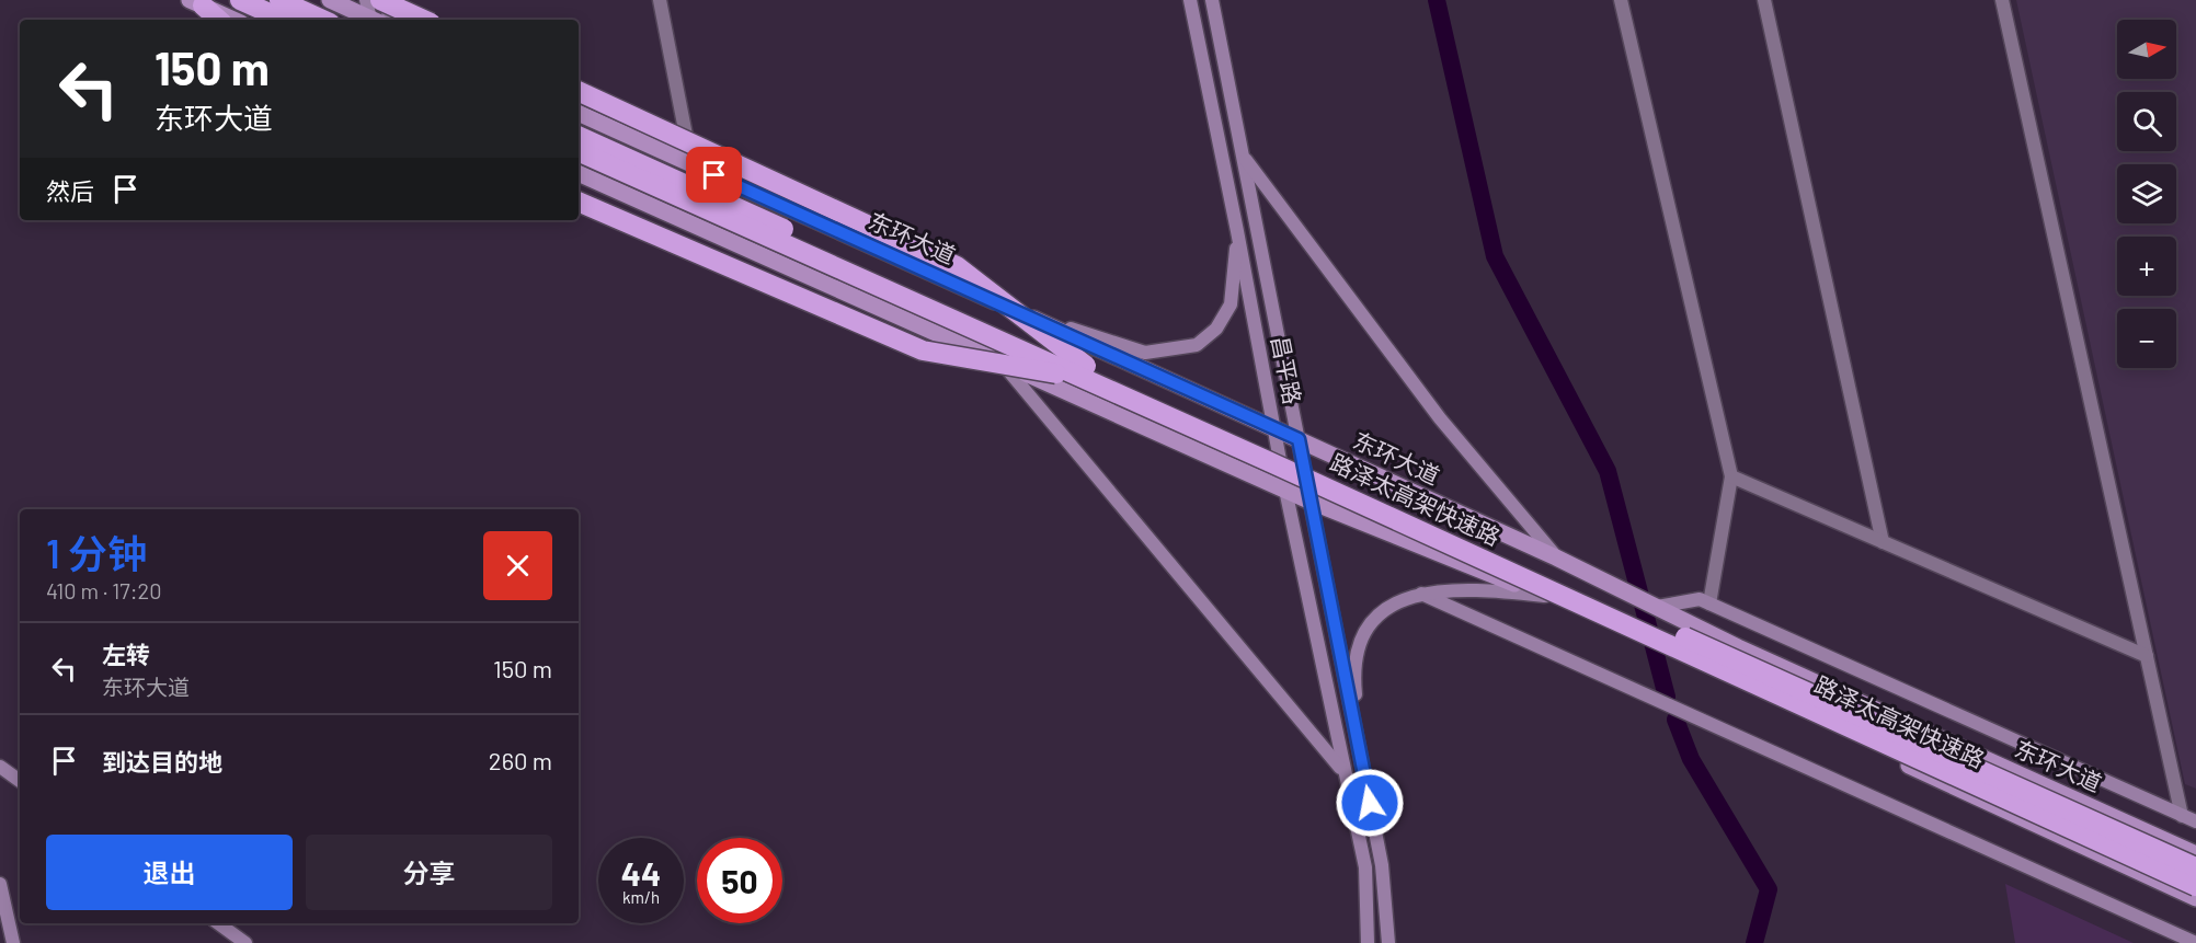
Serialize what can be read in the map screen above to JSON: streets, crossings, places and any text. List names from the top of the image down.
{
  "streets": {
    "highway": ["路泽太高架快速路"],
    "main road": ["东环大道", "昌平路"]
  },
  "crossings": [
    ["东环大道", "昌平路"]
  ],
  "north": "right",
  "page": {
    "map_buttons": ["+", "−"],
    "turn": ["150 m", "东环大道"],
    "then": "然后",
    "heading": ["1 分钟", "410 m · 17:20"],
    "list": [
      {
        "name": "左转",
        "note": "东环大道",
        "value": "150 m"
      },
      {
        "name": "到达目的地",
        "value": "260 m"
      }
    ],
    "buttons": ["退出", "分享"],
    "speed": "44 km/h",
    "limit": "50"
  }
}
